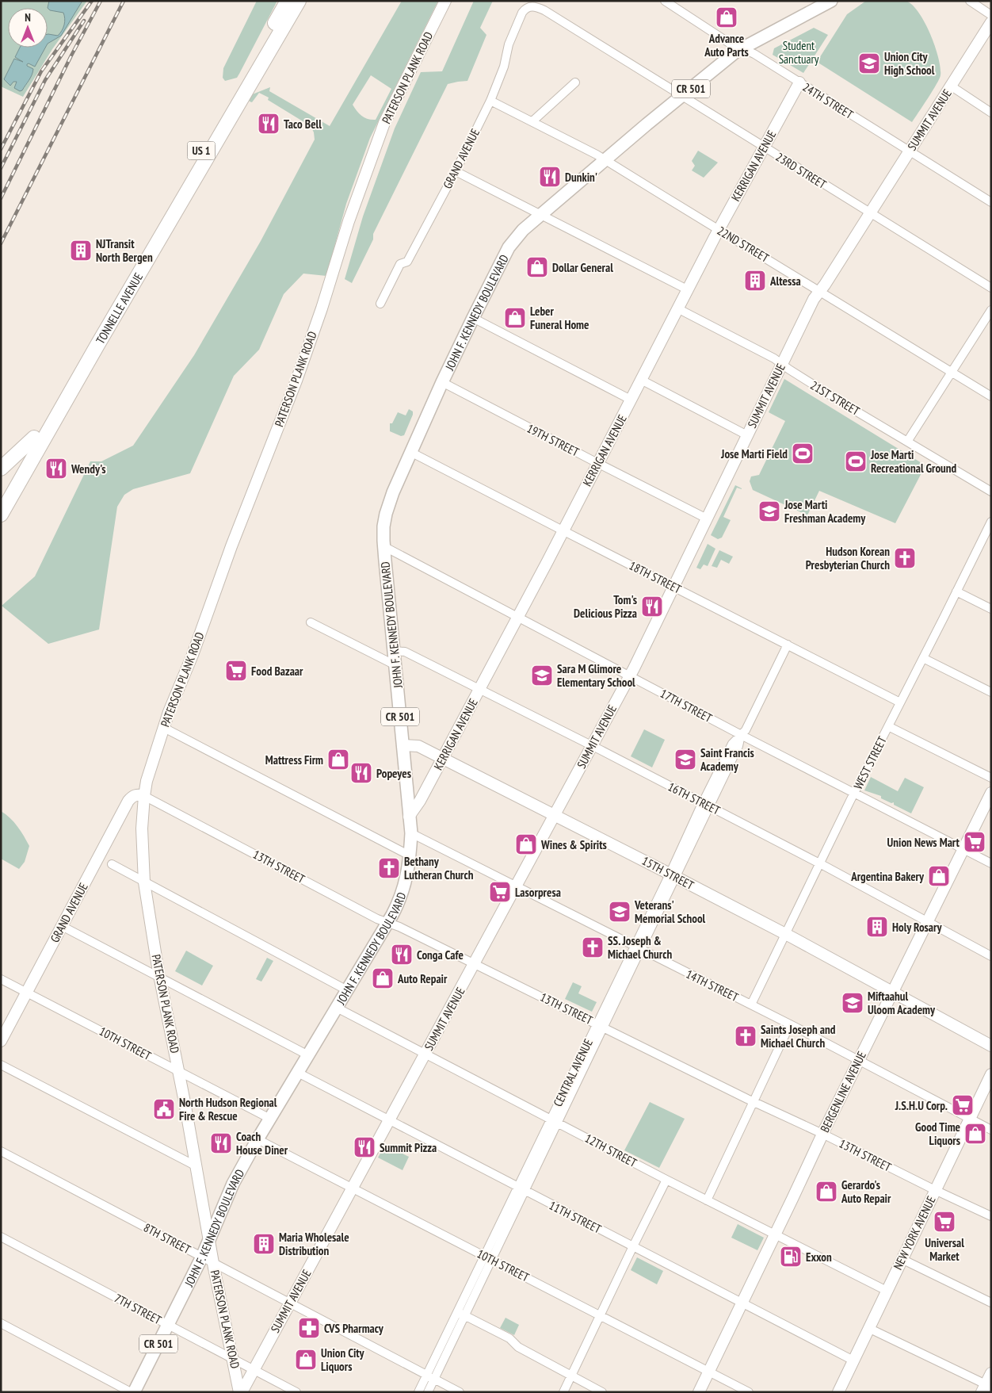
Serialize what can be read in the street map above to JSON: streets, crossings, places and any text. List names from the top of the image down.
{
  "streets": {
    "highway": ["US 1", "TONNELLE AVENUE"],
    "main road": ["CR 501", "JOHN F. KENNEDY BOULEVARD"],
    "street": [
      "PATERSON PLANK ROAD",
      "24TH STREET",
      "SUMMIT AVENUE",
      "GRAND AVENUE",
      "KERRIGAN AVENUE",
      "23RD STREET",
      "22ND STREET",
      "21ST STREET",
      "19TH STREET",
      "18TH STREET",
      "17TH STREET",
      "WEST STREET",
      "16TH STREET",
      "13TH STREET",
      "15TH STREET",
      "14TH STREET",
      "10TH STREET",
      "CENTRAL AVENUE",
      "BERGENLINE AVENUE",
      "12TH STREET",
      "11TH STREET",
      "NEW YORK AVENUE",
      "8TH STREET",
      "7TH STREET"
    ]
  },
  "crossings": [
    ["PATERSON PLANK ROAD", "SUMMIT AVENUE"],
    ["PATERSON PLANK ROAD", "GRAND AVENUE"],
    ["PATERSON PLANK ROAD", "JOHN F. KENNEDY BOULEVARD"],
    ["PATERSON PLANK ROAD", "13TH STREET"],
    ["PATERSON PLANK ROAD", "10TH STREET"],
    ["PATERSON PLANK ROAD", "8TH STREET"],
    ["PATERSON PLANK ROAD", "7TH STREET"],
    ["24TH STREET", "SUMMIT AVENUE"],
    ["24TH STREET", "KERRIGAN AVENUE"],
    ["24TH STREET", "JOHN F. KENNEDY BOULEVARD"],
    ["SUMMIT AVENUE", "23RD STREET"],
    ["SUMMIT AVENUE", "22ND STREET"],
    ["SUMMIT AVENUE", "21ST STREET"],
    ["SUMMIT AVENUE", "19TH STREET"],
    ["SUMMIT AVENUE", "18TH STREET"],
    ["SUMMIT AVENUE", "17TH STREET"],
    ["SUMMIT AVENUE", "16TH STREET"],
    ["SUMMIT AVENUE", "13TH STREET"],
    ["SUMMIT AVENUE", "15TH STREET"],
    ["SUMMIT AVENUE", "14TH STREET"],
    ["SUMMIT AVENUE", "10TH STREET"],
    ["SUMMIT AVENUE", "12TH STREET"],
    ["SUMMIT AVENUE", "11TH STREET"],
    ["SUMMIT AVENUE", "8TH STREET"],
    ["SUMMIT AVENUE", "7TH STREET"],
    ["GRAND AVENUE", "23RD STREET"],
    ["GRAND AVENUE", "22ND STREET"],
    ["GRAND AVENUE", "13TH STREET"],
    ["GRAND AVENUE", "10TH STREET"],
    ["KERRIGAN AVENUE", "23RD STREET"],
    ["KERRIGAN AVENUE", "22ND STREET"],
    ["KERRIGAN AVENUE", "JOHN F. KENNEDY BOULEVARD"],
    ["KERRIGAN AVENUE", "21ST STREET"],
    ["KERRIGAN AVENUE", "19TH STREET"],
    ["KERRIGAN AVENUE", "18TH STREET"],
    ["KERRIGAN AVENUE", "17TH STREET"],
    ["KERRIGAN AVENUE", "16TH STREET"],
    ["KERRIGAN AVENUE", "15TH STREET"],
    ["23RD STREET", "JOHN F. KENNEDY BOULEVARD"],
    ["22ND STREET", "JOHN F. KENNEDY BOULEVARD"],
    ["JOHN F. KENNEDY BOULEVARD", "19TH STREET"],
    ["JOHN F. KENNEDY BOULEVARD", "18TH STREET"],
    ["JOHN F. KENNEDY BOULEVARD", "17TH STREET"],
    ["JOHN F. KENNEDY BOULEVARD", "16TH STREET"],
    ["JOHN F. KENNEDY BOULEVARD", "13TH STREET"],
    ["JOHN F. KENNEDY BOULEVARD", "15TH STREET"],
    ["JOHN F. KENNEDY BOULEVARD", "14TH STREET"],
    ["JOHN F. KENNEDY BOULEVARD", "10TH STREET"],
    ["JOHN F. KENNEDY BOULEVARD", "12TH STREET"],
    ["JOHN F. KENNEDY BOULEVARD", "11TH STREET"],
    ["JOHN F. KENNEDY BOULEVARD", "8TH STREET"],
    ["JOHN F. KENNEDY BOULEVARD", "7TH STREET"],
    ["18TH STREET", "WEST STREET"],
    ["18TH STREET", "CENTRAL AVENUE"],
    ["17TH STREET", "WEST STREET"],
    ["17TH STREET", "CENTRAL AVENUE"],
    ["17TH STREET", "BERGENLINE AVENUE"],
    ["WEST STREET", "16TH STREET"],
    ["WEST STREET", "15TH STREET"],
    ["WEST STREET", "14TH STREET"],
    ["16TH STREET", "CENTRAL AVENUE"],
    ["16TH STREET", "BERGENLINE AVENUE"],
    ["13TH STREET", "CENTRAL AVENUE"],
    ["13TH STREET", "BERGENLINE AVENUE"],
    ["13TH STREET", "NEW YORK AVENUE"],
    ["15TH STREET", "CENTRAL AVENUE"],
    ["15TH STREET", "BERGENLINE AVENUE"],
    ["14TH STREET", "CENTRAL AVENUE"],
    ["14TH STREET", "BERGENLINE AVENUE"],
    ["14TH STREET", "NEW YORK AVENUE"],
    ["10TH STREET", "CENTRAL AVENUE"],
    ["10TH STREET", "BERGENLINE AVENUE"],
    ["CENTRAL AVENUE", "12TH STREET"],
    ["CENTRAL AVENUE", "11TH STREET"],
    ["CENTRAL AVENUE", "8TH STREET"],
    ["BERGENLINE AVENUE", "12TH STREET"],
    ["BERGENLINE AVENUE", "11TH STREET"],
    ["12TH STREET", "NEW YORK AVENUE"],
    ["11TH STREET", "NEW YORK AVENUE"]
  ],
  "parks": ["Student Sanctuary"],
  "places": {
    "shop": [
      "Advance Auto Parts",
      "Dollar General",
      "Leber Funeral Home",
      "Mattress Firm",
      "Wines & Spirits",
      "Argentina Bakery",
      "Auto Repair",
      "Good Time Liquors",
      "Gerardo's Auto Repair",
      "Union City Liquors"
    ],
    "school or university": [
      "Union City High School",
      "Jose Marti Freshman Academy",
      "Sara M Glimore Elementary School",
      "Saint Francis Academy",
      "Veterans' Memorial School",
      "Miftaahul Uloom Academy"
    ],
    "restaurant": [
      "Taco Bell",
      "Dunkin'",
      "Wendy's",
      "Tom's Delicious Pizza",
      "Popeyes",
      "Conga Cafe",
      "Coach House Diner",
      "Summit Pizza"
    ],
    "building": [
      "NJTransit North Bergen",
      "Altessa",
      "Holy Rosary",
      "Maria Wholesale Distribution"
    ],
    "sports": ["Jose Marti Field", "Jose Marti Recreational Ground"],
    "church": [
      "Hudson Korean Presbyterian Church",
      "Bethany Lutheran Church",
      "SS. Joseph & Michael Church",
      "Saints Joseph and Michael Church"
    ],
    "supermarket": [
      "Food Bazaar",
      "Union News Mart",
      "Lasorpresa",
      "J.S.H.U Corp.",
      "Universal Market"
    ],
    "public building": ["North Hudson Regional Fire & Rescue"],
    "fuel station": ["Exxon"],
    "pharmacy": ["CVS Pharmacy"]
  },
  "north": "top"
}
